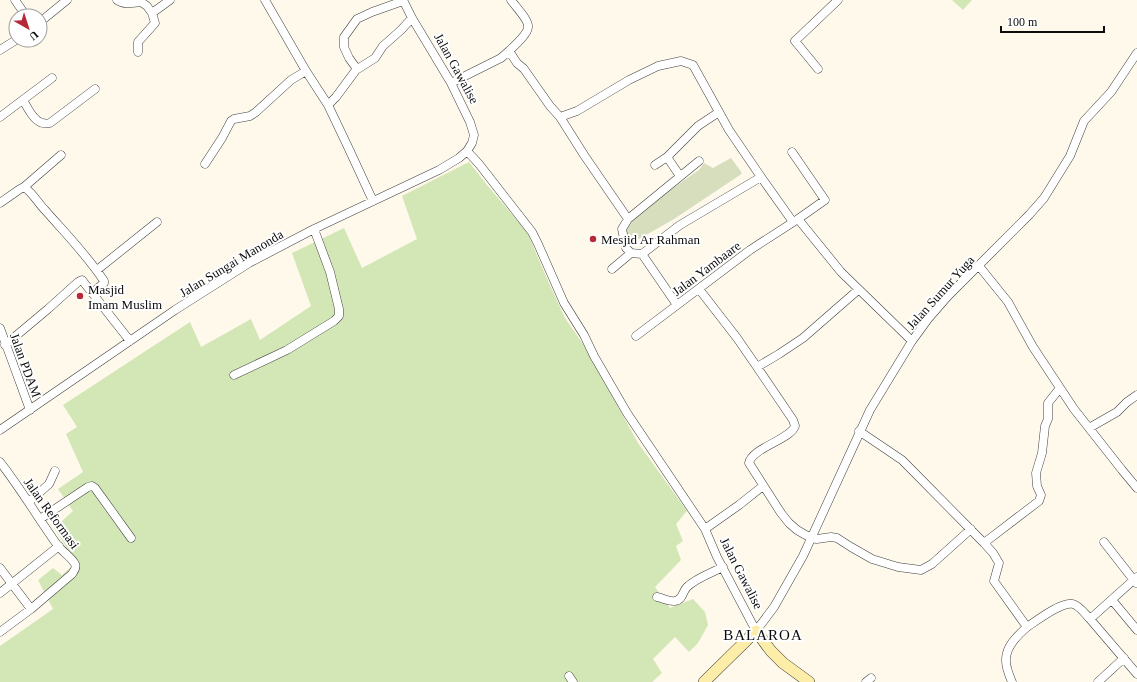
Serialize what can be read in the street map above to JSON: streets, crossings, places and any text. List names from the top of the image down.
{
  "streets": {
    "street": [
      "Jalan Gawalise",
      "Jalan Sungai Manonda",
      "Jalan Yambaare",
      "Jalan Sumur Yuga",
      "Jalan PDAM",
      "Jalan Reformasi"
    ]
  },
  "crossings": [
    ["Jalan Gawalise", "Jalan Sungai Manonda"],
    ["Jalan Gawalise", "Jalan Sumur Yuga"],
    ["Jalan Sungai Manonda", "Jalan PDAM"]
  ],
  "districts": ["BALAROA"],
  "places": ["Mesjid Ar Rahman", "Masjid Imam Muslim"],
  "scale_bar": "100 m",
  "north": "bottom right"
}
